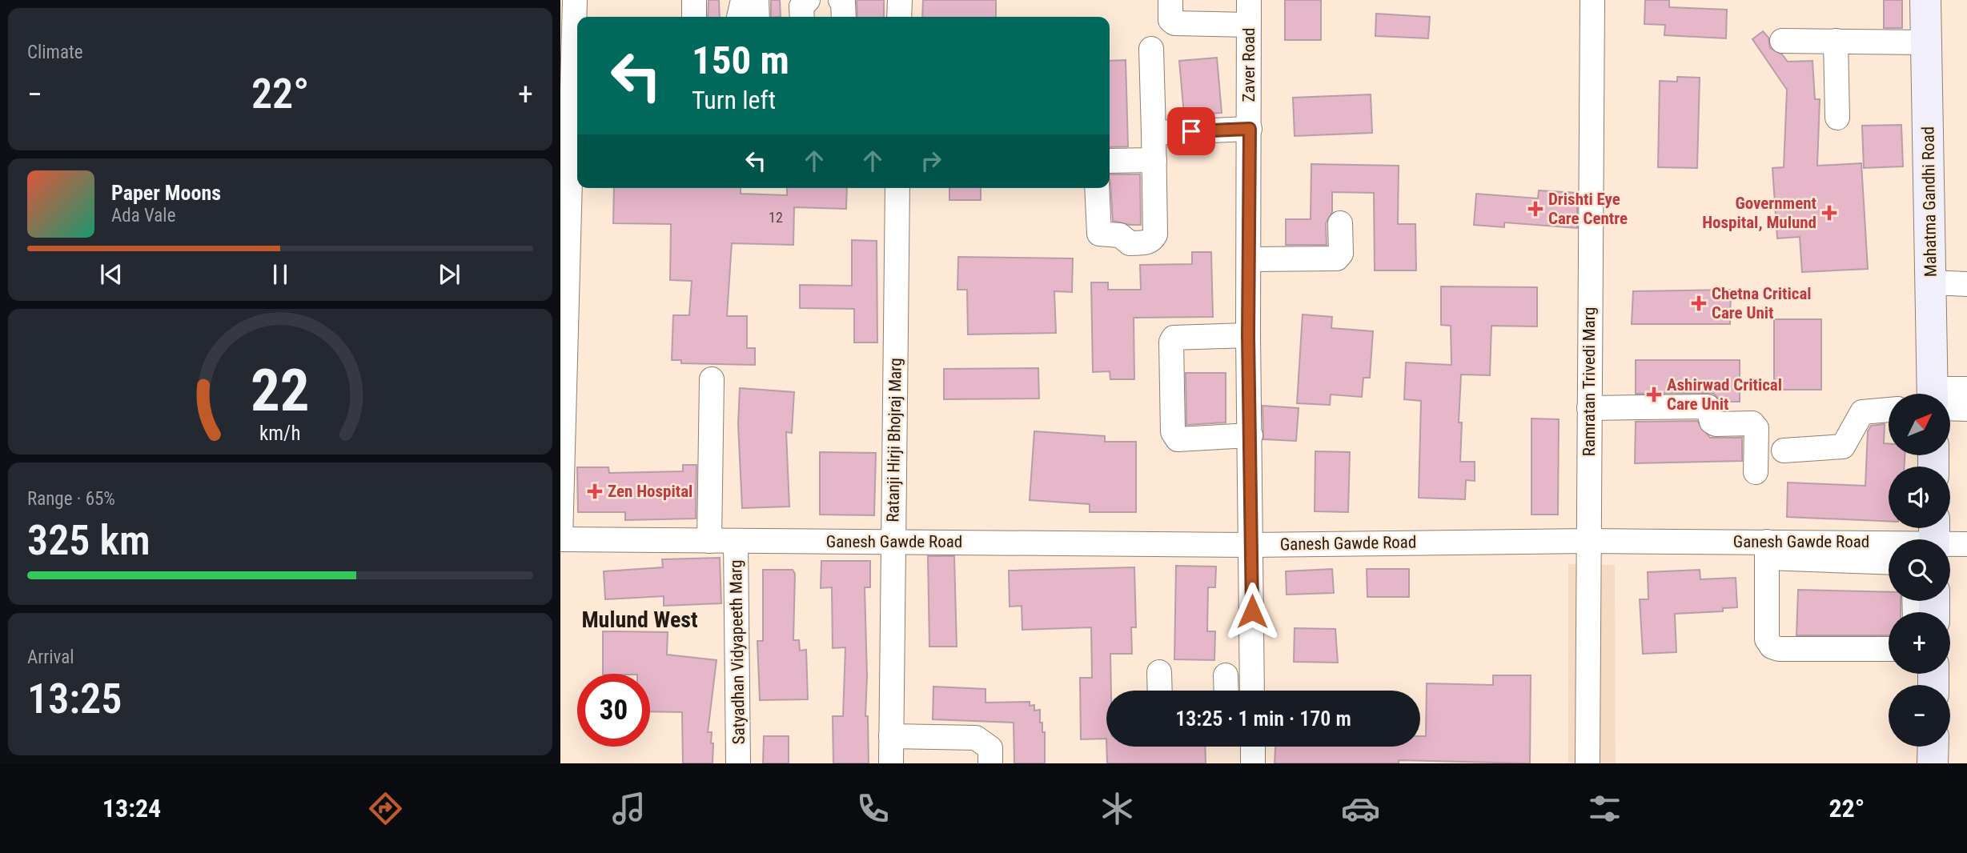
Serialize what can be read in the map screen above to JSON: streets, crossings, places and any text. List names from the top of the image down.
{
  "streets": {
    "main road": ["Mahatma Gandhi Road"],
    "street": [
      "Zaver Road",
      "Ramratan Trivedi Marg",
      "Ratanji Hirji Bhojraj Marg",
      "Ganesh Gawde Road",
      "Satyadhan Vidyapeeth Marg"
    ]
  },
  "crossings": [
    ["Zaver Road", "Ganesh Gawde Road"],
    ["Ramratan Trivedi Marg", "Ganesh Gawde Road"],
    ["Ratanji Hirji Bhojraj Marg", "Ganesh Gawde Road"],
    ["Ganesh Gawde Road", "Satyadhan Vidyapeeth Marg"]
  ],
  "districts": ["Mulund West"],
  "places": {
    "health": [
      "Drishti Eye Care Centre",
      "Government Hospital, Mulund",
      "Chetna Critical Care Unit",
      "Ashirwad Critical Care Unit",
      "Zen Hospital"
    ]
  },
  "house_numbers": ["12"],
  "north": "top right",
  "page": {
    "tile": [
      "Climate",
      ["Range · 65%", "325 km"],
      ["Arrival", "13:25"]
    ],
    "turn": ["150 m", "Turn left"],
    "heat": ["−", "22°", "+"],
    "song": ["Paper Moons", "Ada Vale"],
    "map_buttons": ["+", "−"],
    "limit": "30",
    "trip": "13:25 · 1 min · 170 m",
    "tabs": ["13:24", "22°"],
    "gauge": ["22", "km/h"]
  }
}
